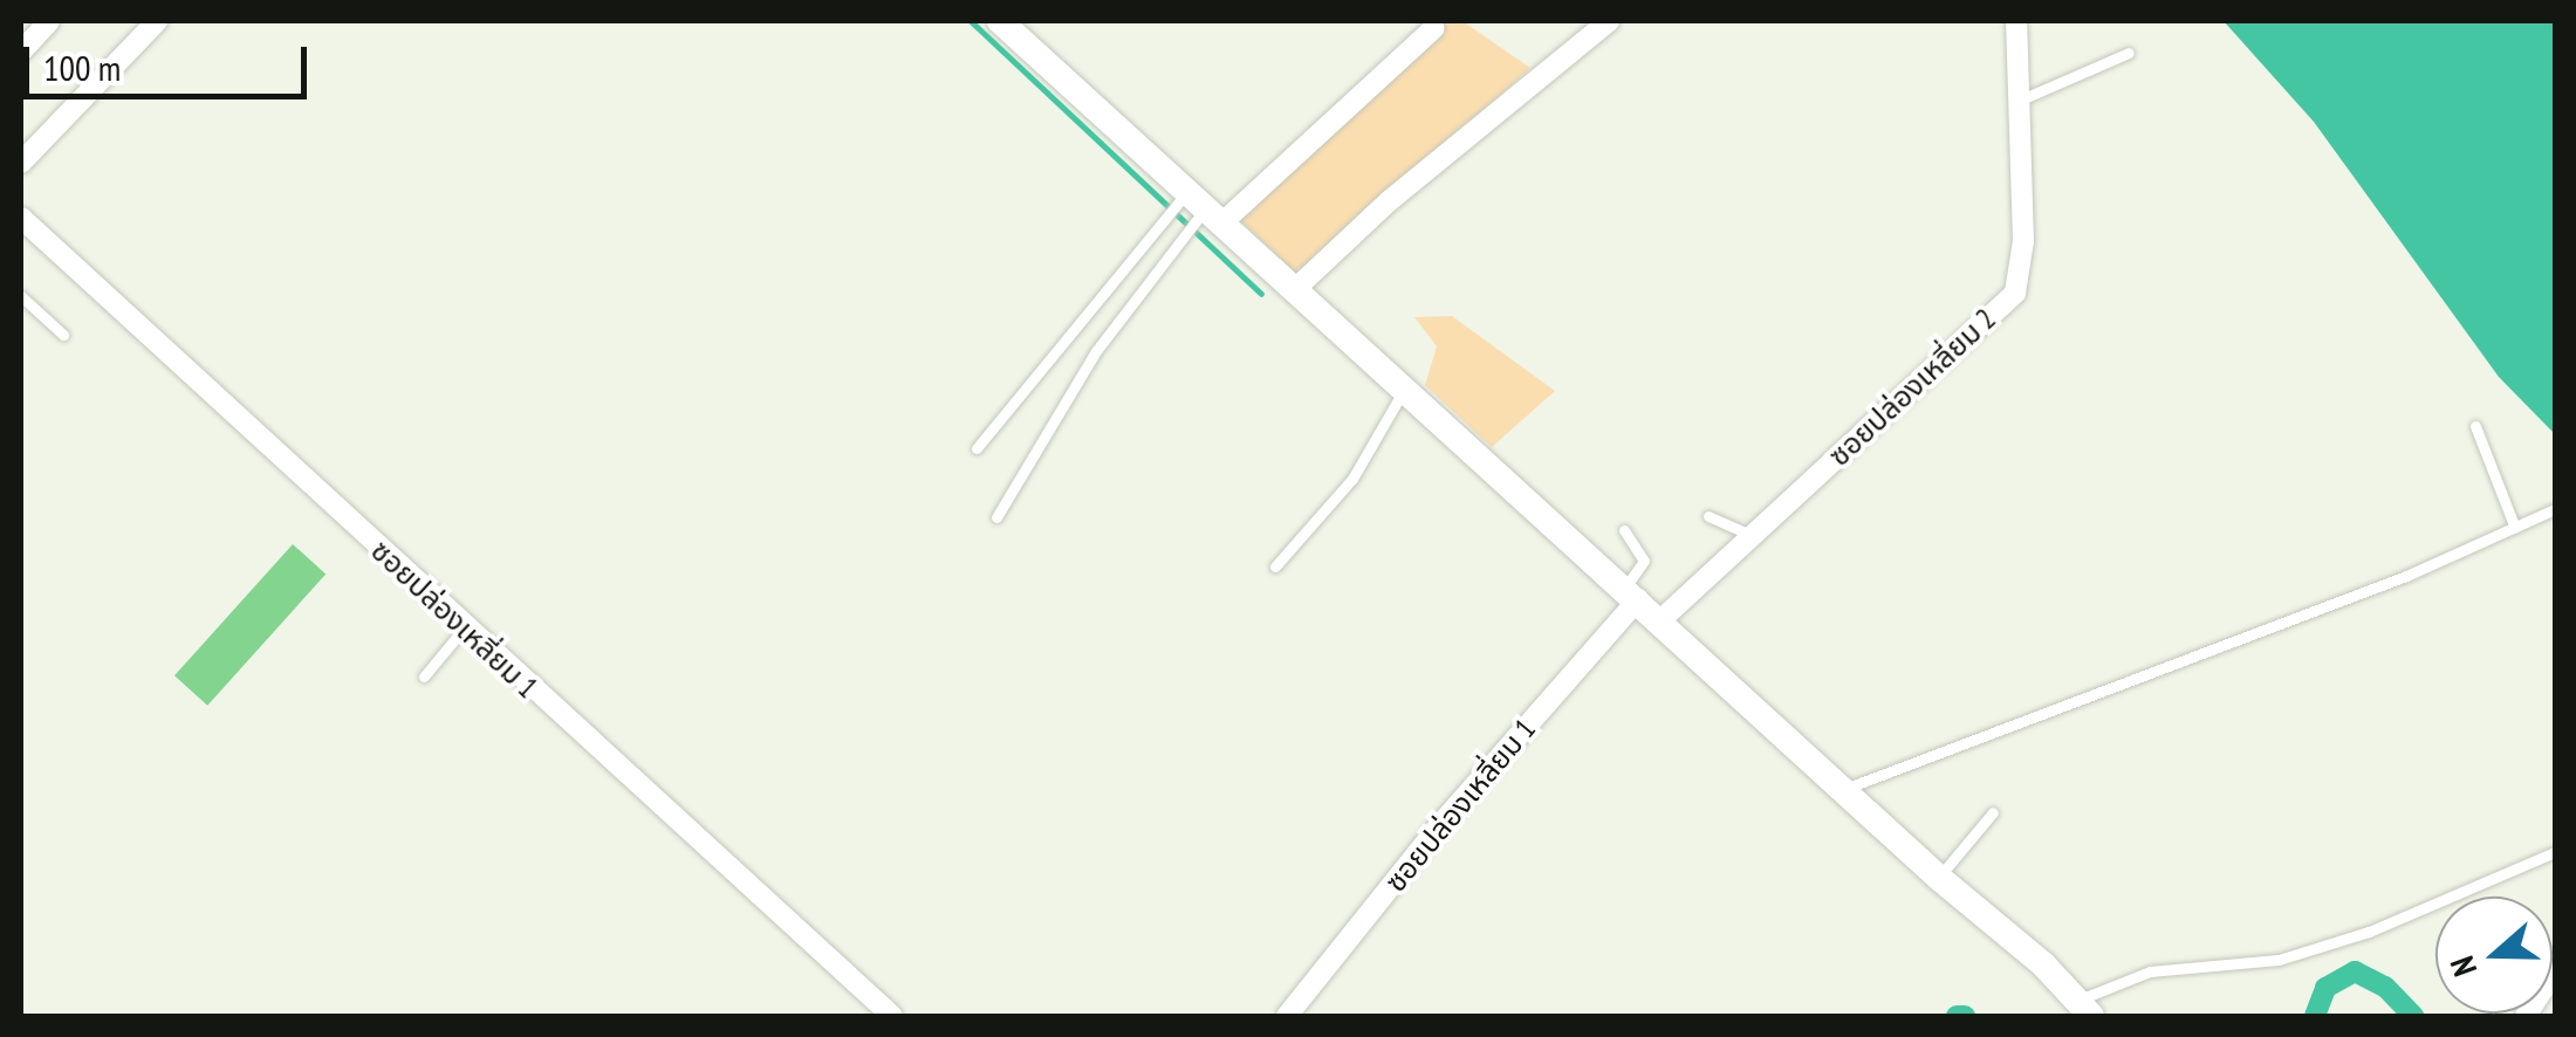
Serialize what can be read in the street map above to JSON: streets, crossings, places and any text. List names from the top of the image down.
{
  "streets": {
    "street": ["ซอยปล่องเหลี่ยม 2", "ซอยปล่องเหลี่ยม 1"]
  },
  "scale_bar": "100 m",
  "north": "left"
}
